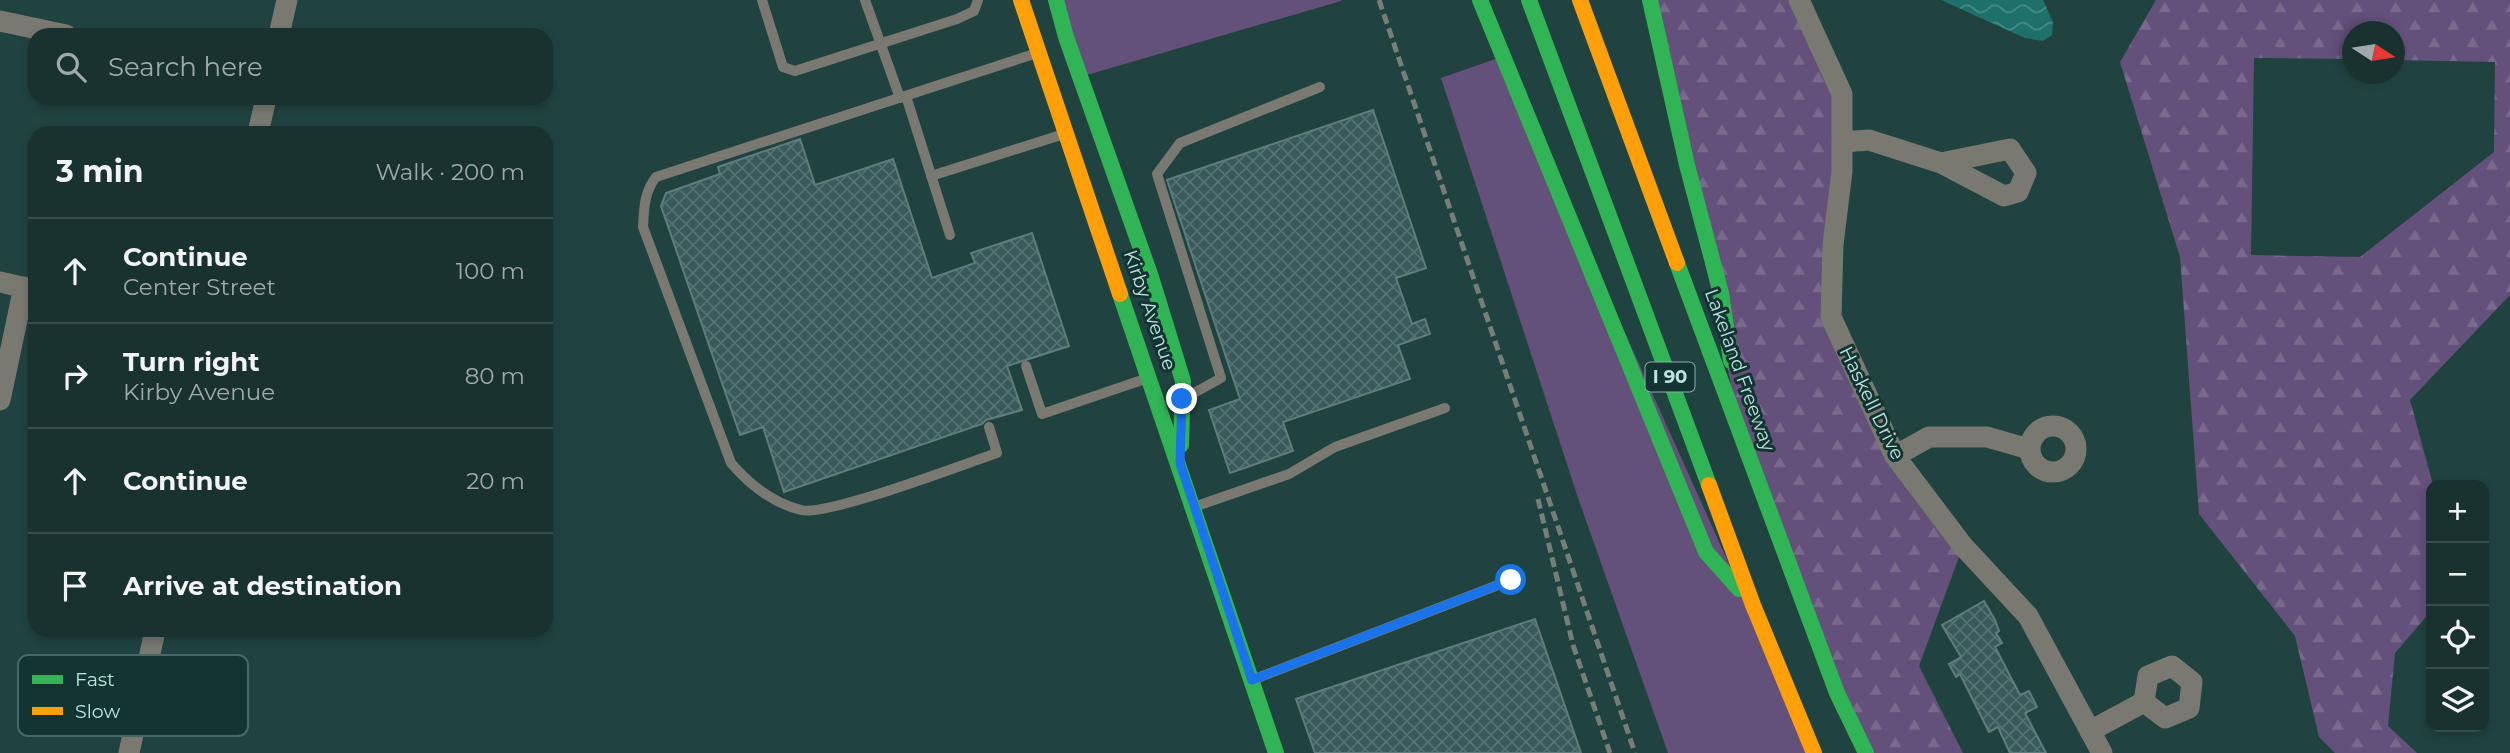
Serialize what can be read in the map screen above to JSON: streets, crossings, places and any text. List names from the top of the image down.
{
  "streets": {
    "main road": ["Kirby Avenue", "Lakeland Freeway", "I 90"],
    "street": ["Haskell Drive"]
  },
  "legend": ["Fast", "Slow"],
  "north": "right",
  "page": {
    "search": "Search here",
    "heading": ["3 min", "Walk · 200 m"],
    "list": [
      ["Continue", "Center Street", "100 m"],
      ["Turn right", "Kirby Avenue", "80 m"],
      ["Continue", "20 m"],
      "Arrive at destination"
    ],
    "map_buttons": ["+", "−"]
  }
}
